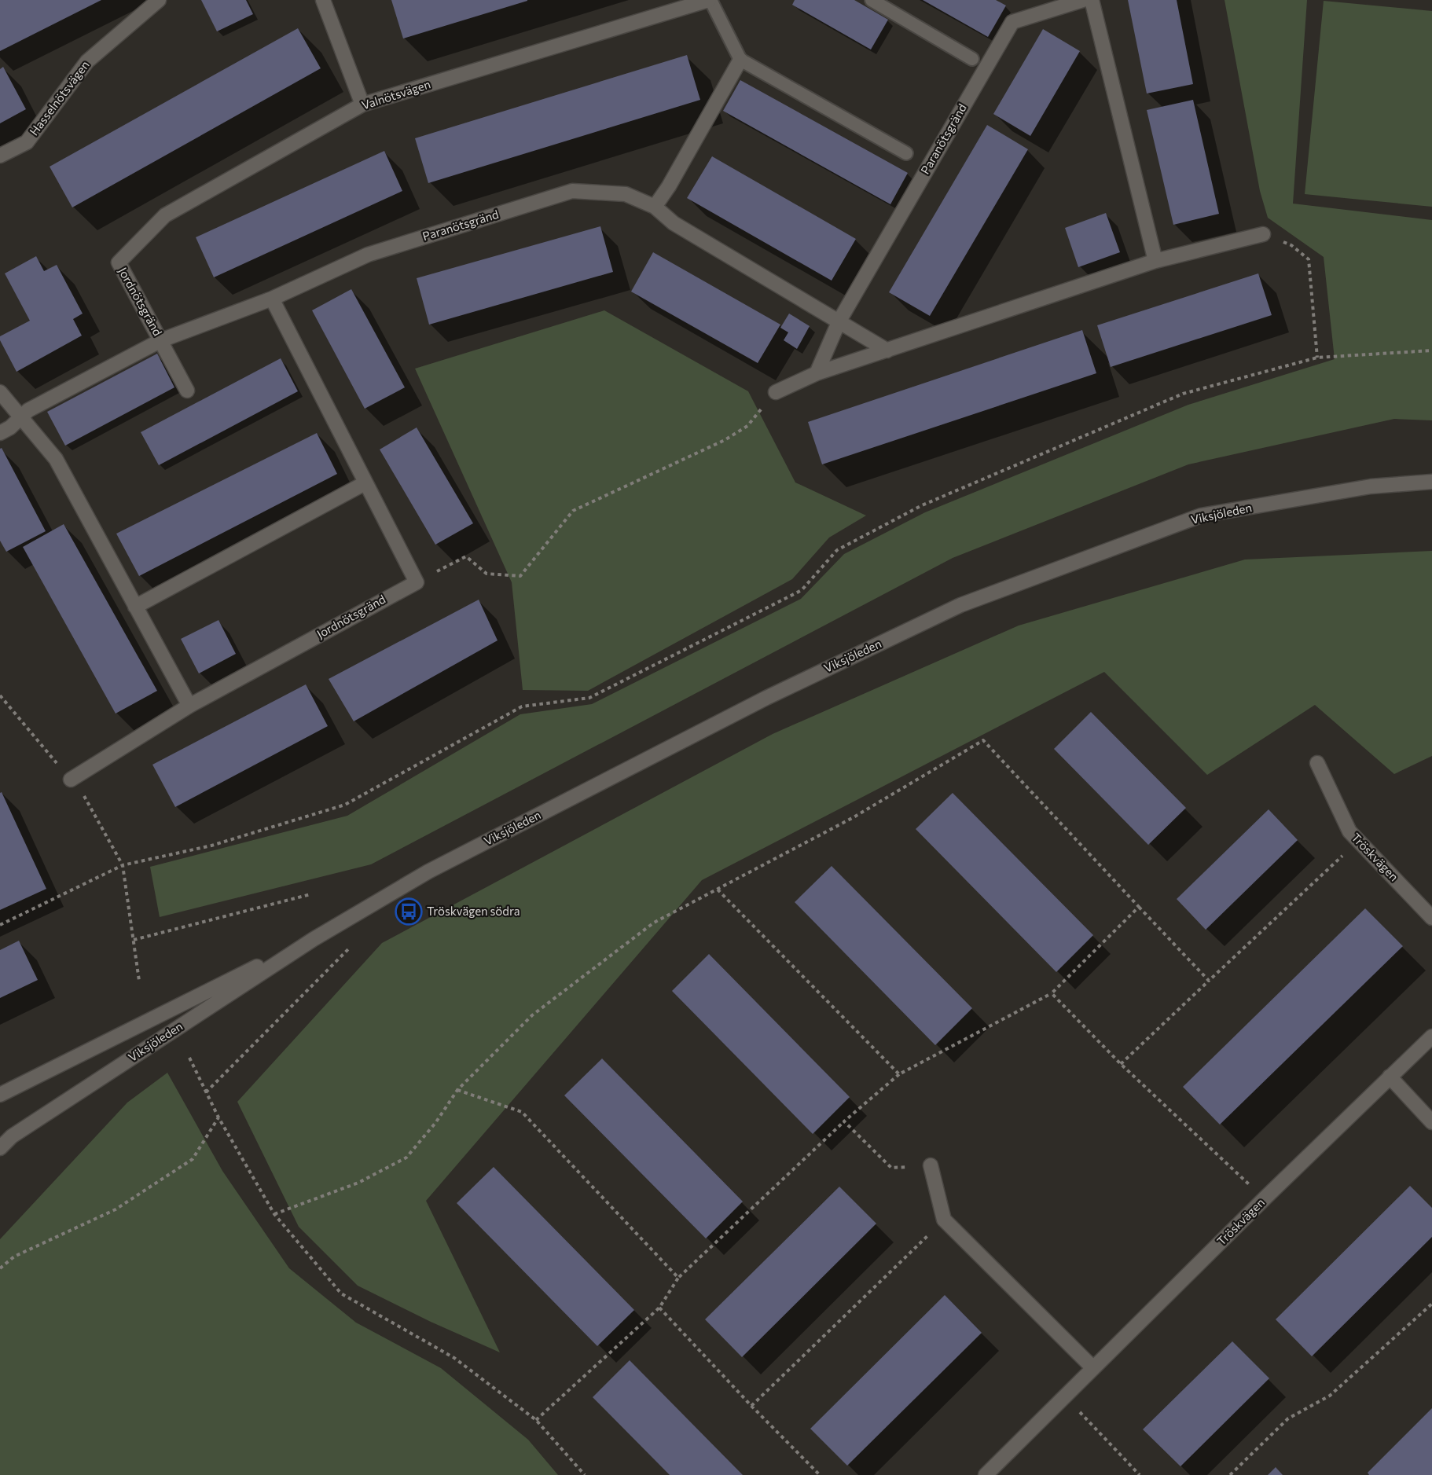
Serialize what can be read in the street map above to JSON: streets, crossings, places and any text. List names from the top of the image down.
{
  "streets": {
    "street": [
      "Valnötsvägen",
      "Hasselnötsvägen",
      "Paranötsgränd",
      "Jordnötsgränd",
      "Viksjöleden",
      "Tröskvägen"
    ]
  },
  "crossings": [
    ["Valnötsvägen", "Jordnötsgränd"],
    ["Paranötsgränd", "Jordnötsgränd"]
  ],
  "places": {
    "bus stop": ["Tröskvägen södra"]
  }
}
